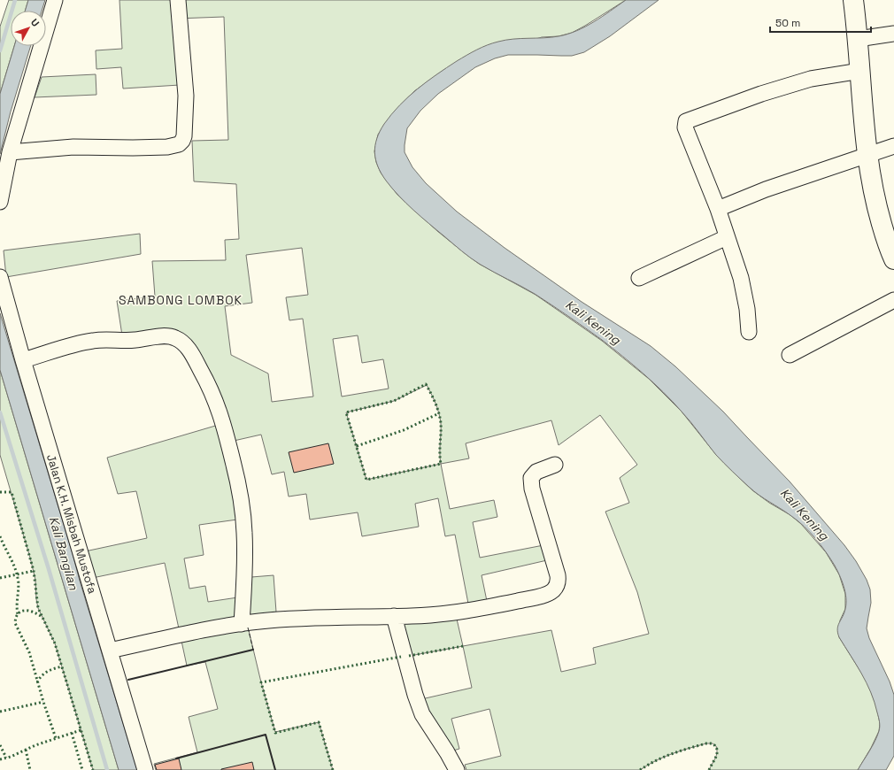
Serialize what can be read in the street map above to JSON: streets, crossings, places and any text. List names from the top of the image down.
{
  "streets": {
    "street": ["Jalan K.H. Misbah Mustofa"]
  },
  "districts": ["SAMBONG LOMBOK"],
  "water": ["Kali Kening", "Kali Bangilan"],
  "scale_bar": "50 m",
  "north": "top right"
}
